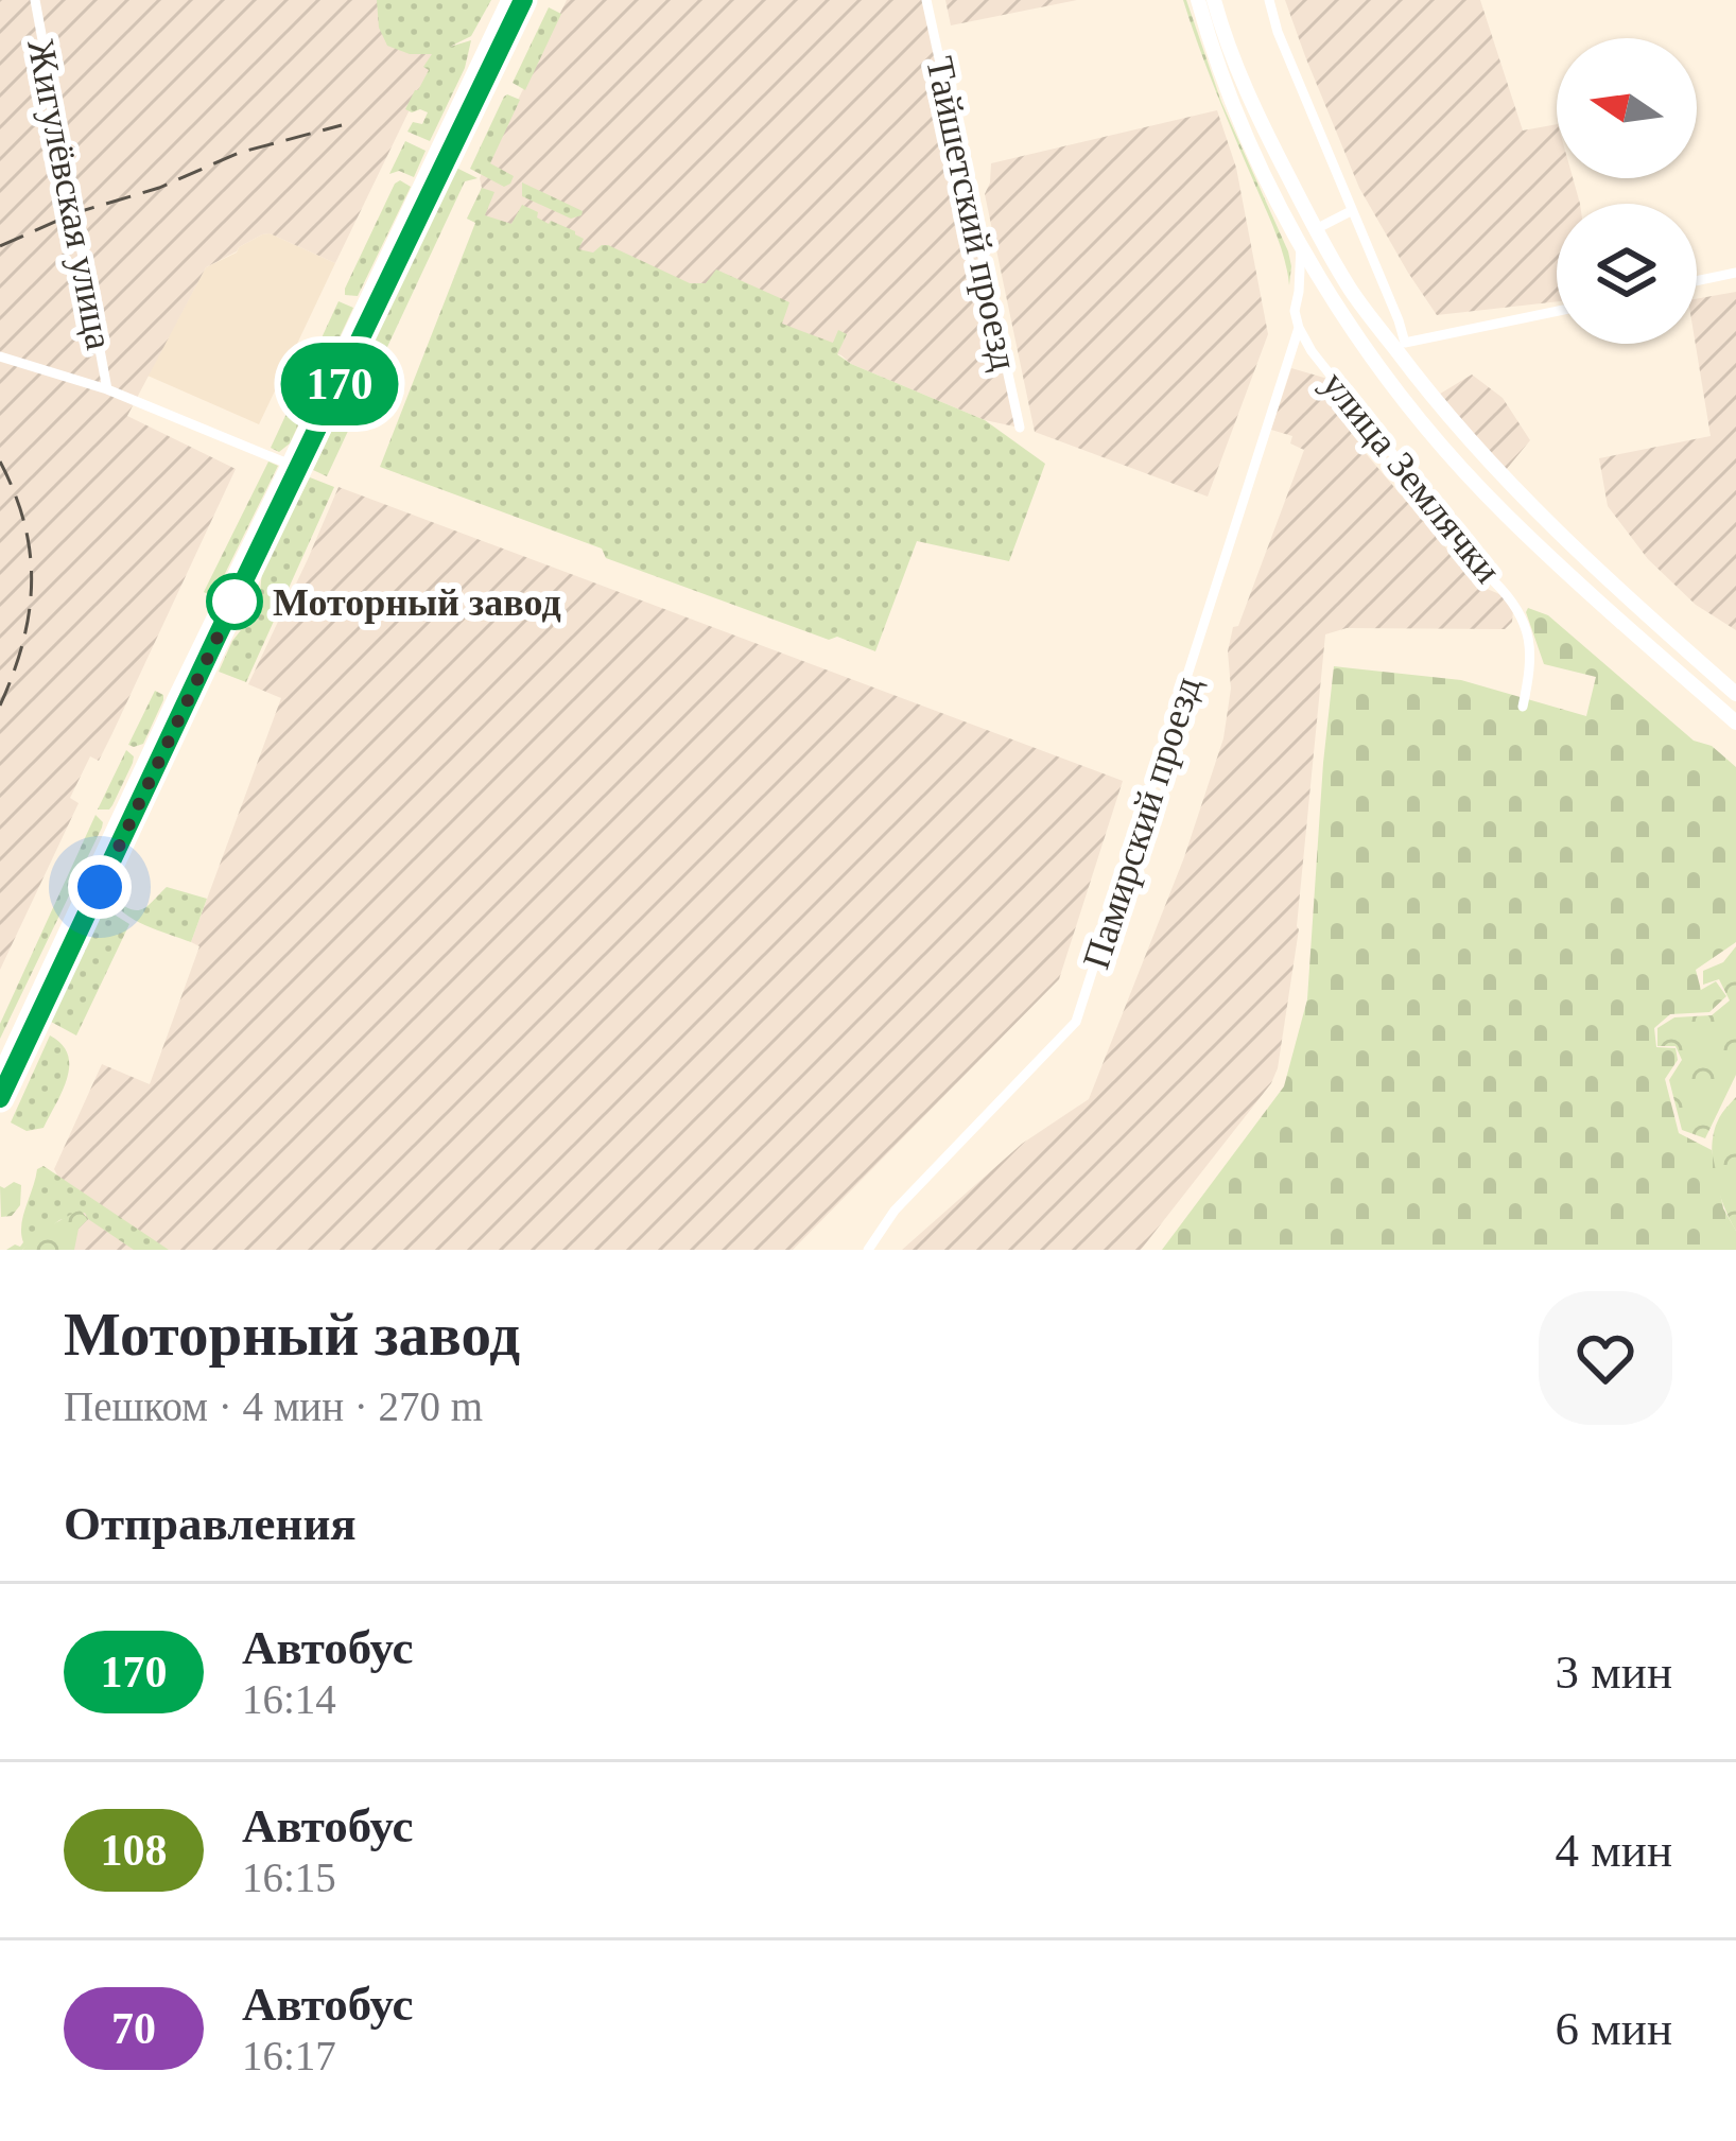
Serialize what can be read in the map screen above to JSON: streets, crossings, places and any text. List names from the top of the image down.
{
  "streets": {
    "street": [
      "Жигулёвская улица",
      "Тайшетский проезд",
      "улица Землячки",
      "Памирский проезд"
    ]
  },
  "crossings": [
    ["улица Землячки", "Памирский проезд"]
  ],
  "places": ["Моторный завод"],
  "lines": ["bus line 170"],
  "north": "left",
  "page": {
    "on_map": "170",
    "heading": [
      ["Моторный завод", "Пешком · 4 мин · 270 m"],
      "Отправления"
    ],
    "list": [
      {
        "mark": "170",
        "name": "Автобус",
        "note": "16:14",
        "value": "3 мин"
      },
      {
        "mark": "108",
        "name": "Автобус",
        "note": "16:15",
        "value": "4 мин"
      },
      {
        "mark": "70",
        "name": "Автобус",
        "note": "16:17",
        "value": "6 мин"
      }
    ]
  }
}
